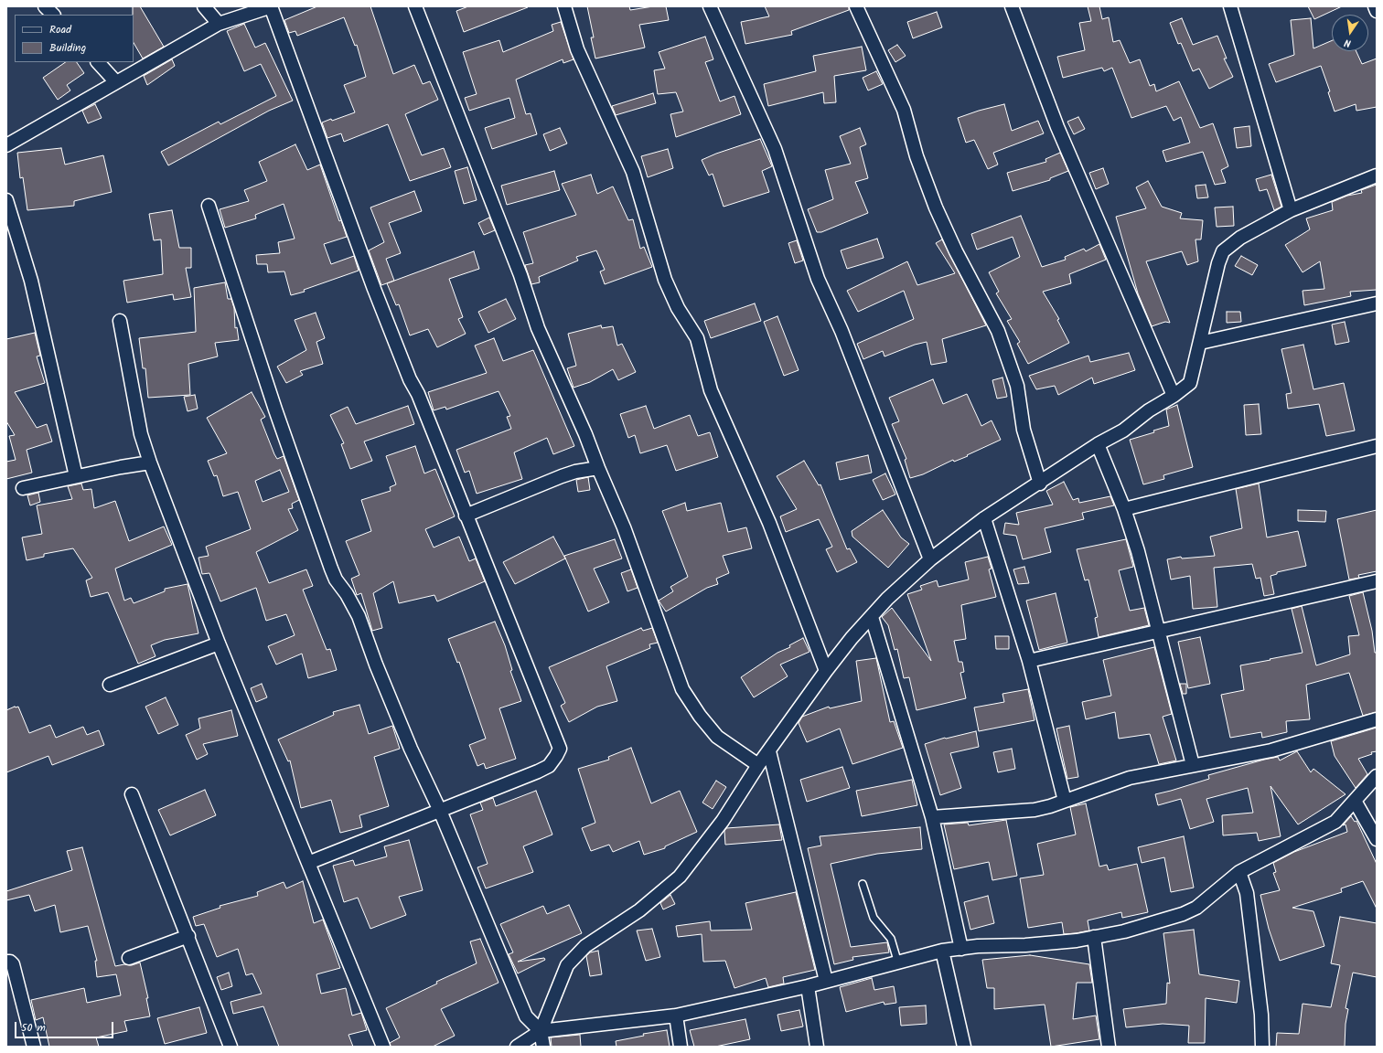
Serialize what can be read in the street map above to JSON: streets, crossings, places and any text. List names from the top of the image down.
{
  "legend": ["Road", "Building"],
  "scale_bar": "50 m",
  "north": "bottom"
}
